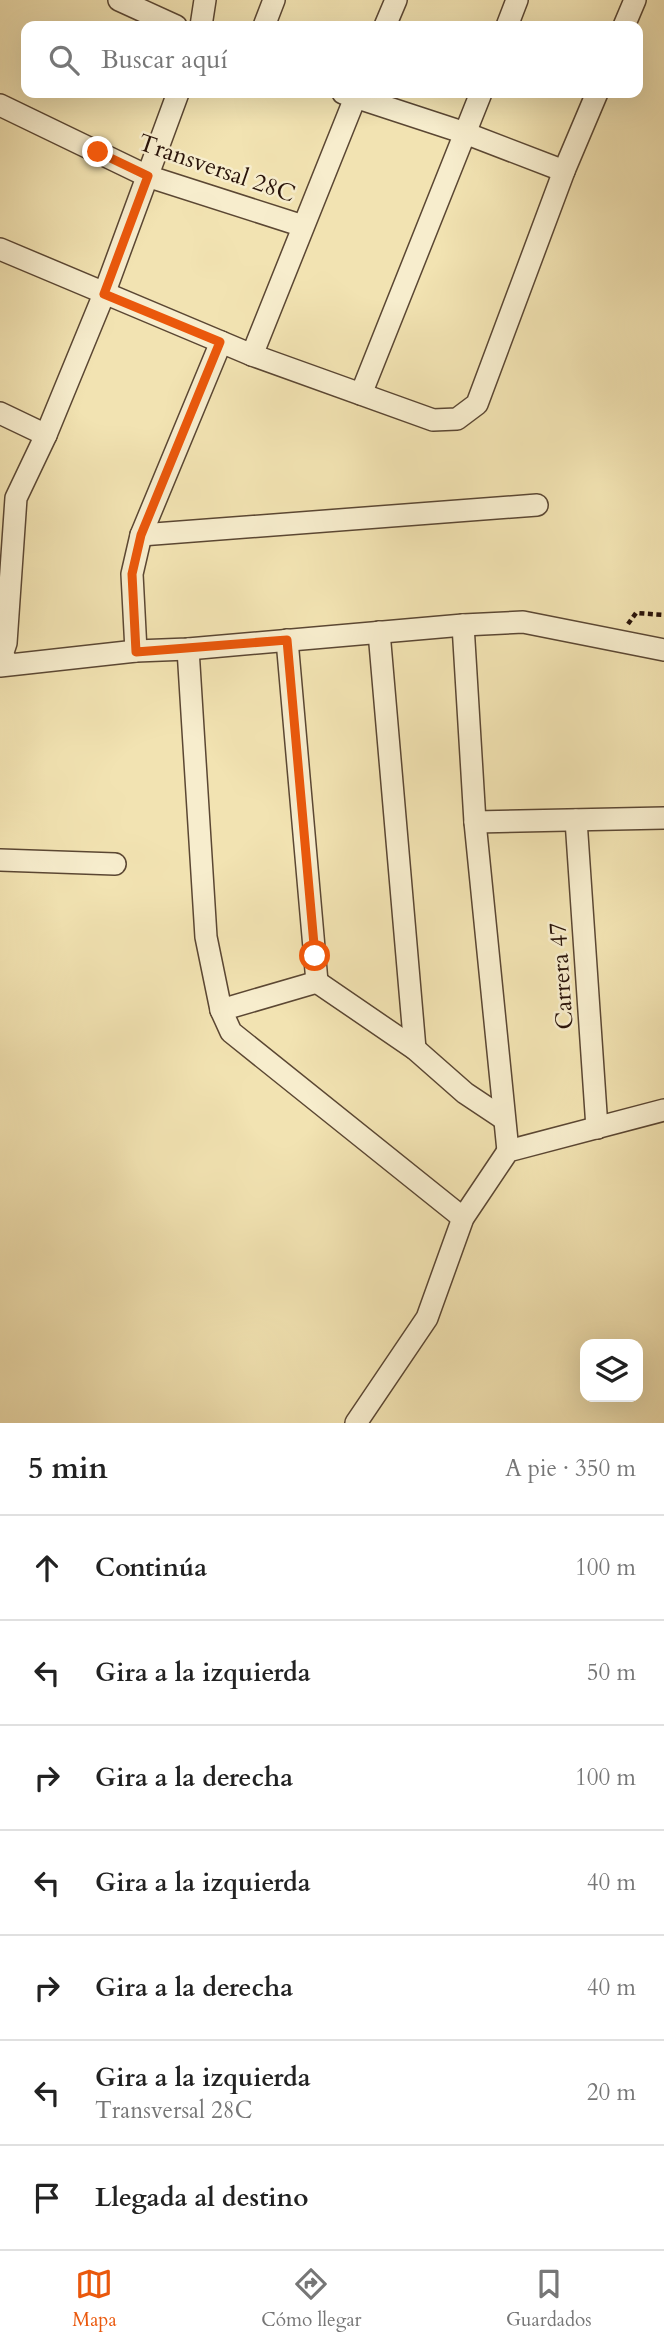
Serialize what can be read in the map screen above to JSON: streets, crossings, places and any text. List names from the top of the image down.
{
  "streets": {
    "street": ["Transversal 28C", "Carrera 47"]
  },
  "page": {
    "search": "Buscar aquí",
    "heading": ["5 min", "A pie · 350 m"],
    "list": [
      ["Continúa", "100 m"],
      ["Gira a la izquierda", "50 m"],
      ["Gira a la derecha", "100 m"],
      ["Gira a la izquierda", "40 m"],
      ["Gira a la derecha", "40 m"],
      ["Gira a la izquierda", "Transversal 28C", "20 m"],
      "Llegada al destino"
    ],
    "nav": ["Mapa", "Cómo llegar", "Guardados"]
  }
}
